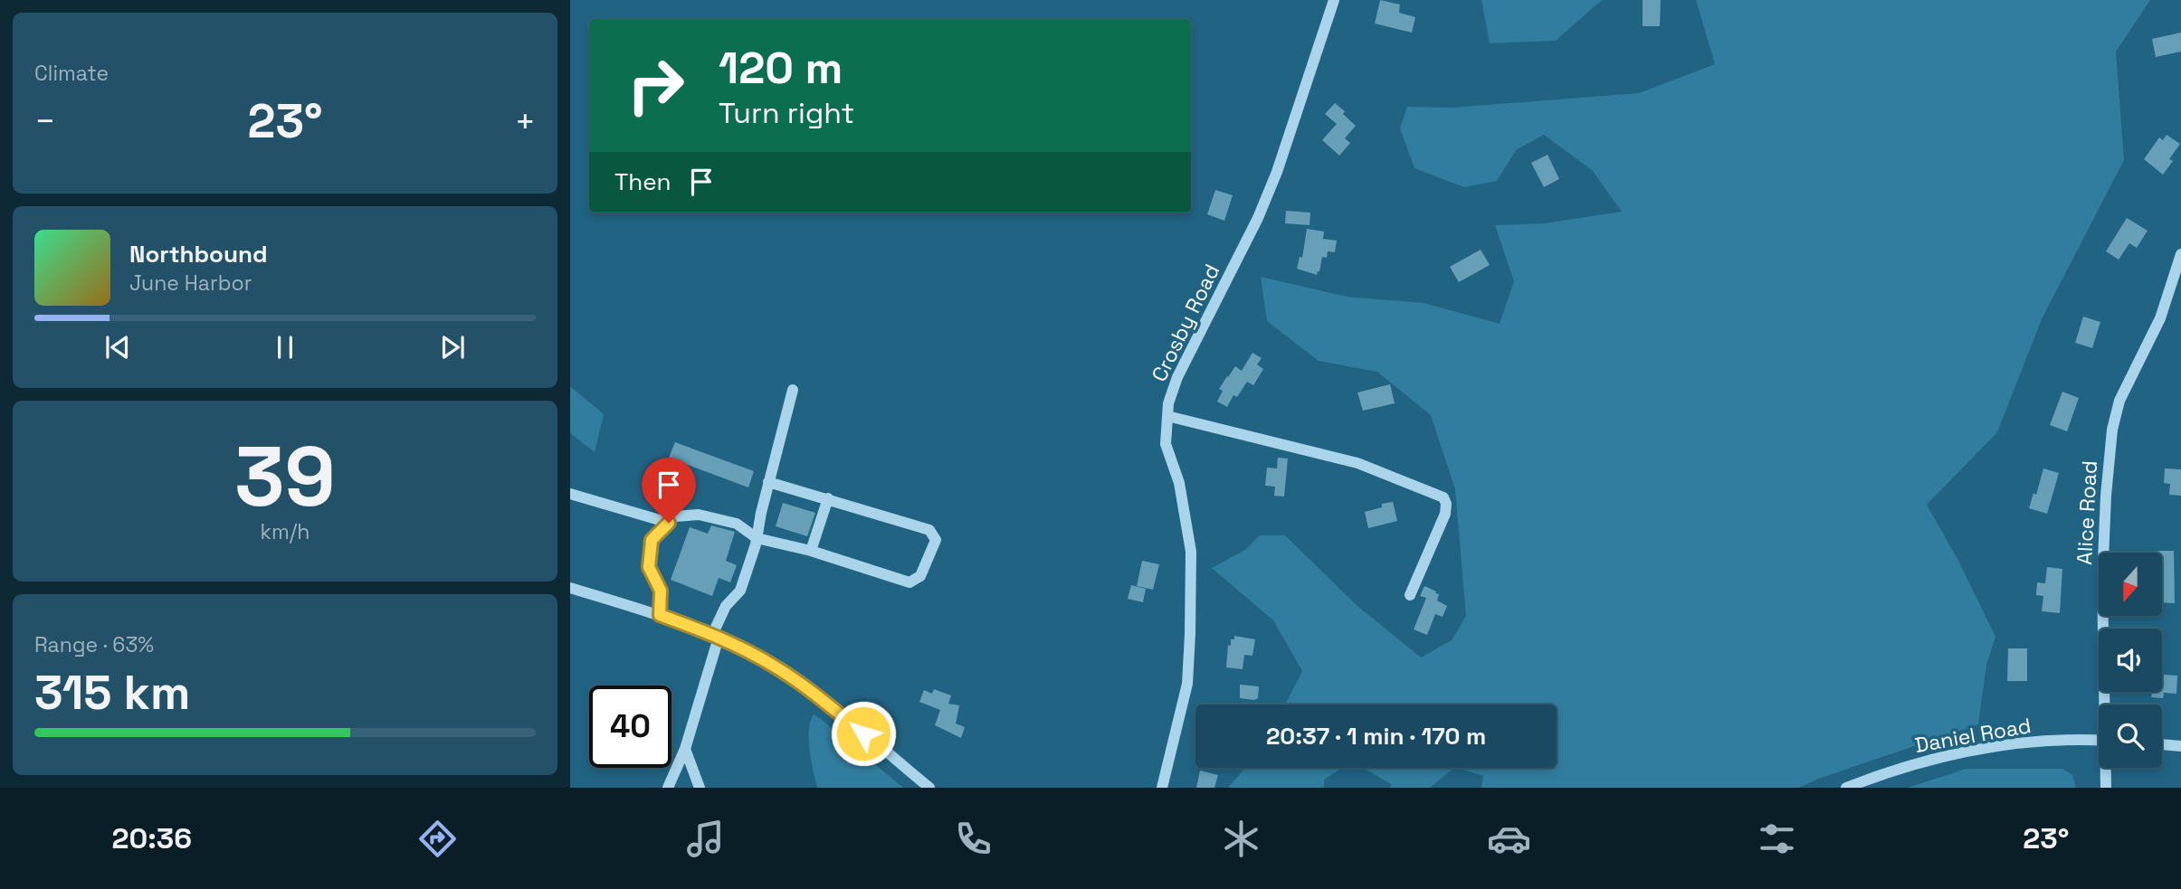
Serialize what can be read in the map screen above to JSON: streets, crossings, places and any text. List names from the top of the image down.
{
  "streets": {
    "street": ["Crosby Road", "Alice Road", "Daniel Road"]
  },
  "north": "bottom",
  "page": {
    "tile": [
      "Climate",
      ["39", "km/h"],
      ["Range · 63%", "315 km"]
    ],
    "turn": ["120 m", "Turn right"],
    "heat": ["−", "23°", "+"],
    "then": "Then",
    "song": ["Northbound", "June Harbor"],
    "limit": "40",
    "trip": "20:37 · 1 min · 170 m",
    "tabs": ["20:36", "23°"]
  }
}
